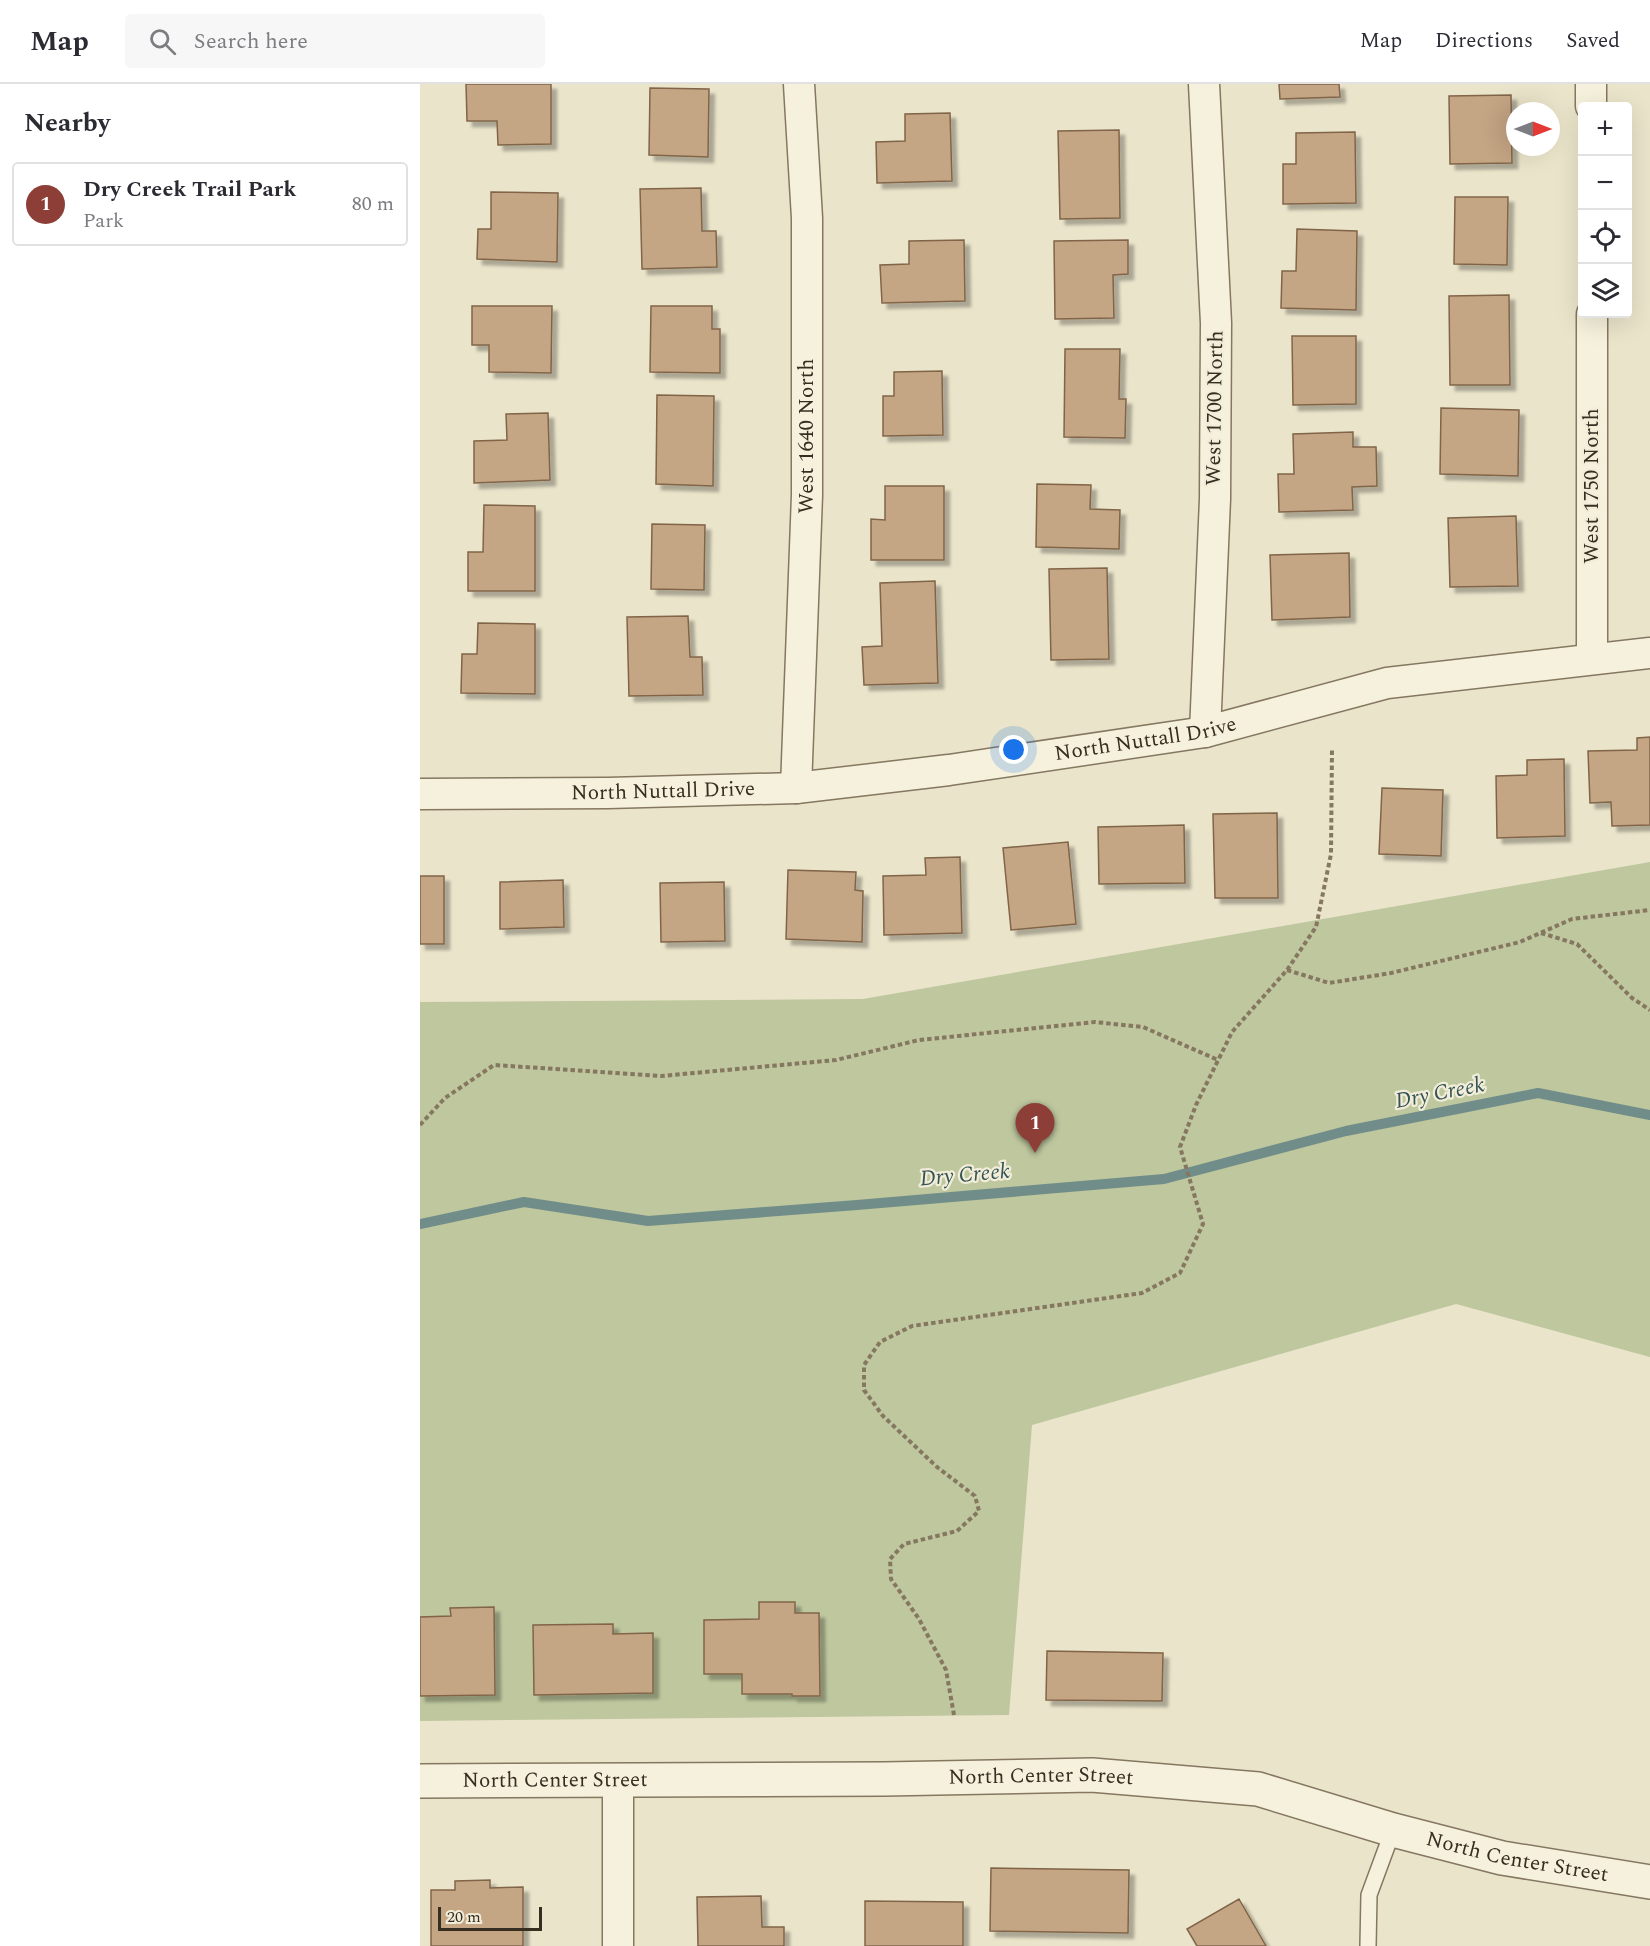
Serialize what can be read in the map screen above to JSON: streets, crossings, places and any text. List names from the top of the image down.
{
  "streets": {
    "street": [
      "West 1700 North",
      "West 1640 North",
      "West 1750 North",
      "North Nuttall Drive",
      "North Center Street"
    ]
  },
  "crossings": [
    ["West 1700 North", "North Nuttall Drive"],
    ["West 1640 North", "North Nuttall Drive"],
    ["West 1750 North", "North Nuttall Drive"]
  ],
  "water": ["Dry Creek"],
  "scale_bar": "20 m",
  "north": "right",
  "page": {
    "header": "Map",
    "search": "Search here",
    "nav": ["Map", "Directions", "Saved"],
    "heading": "Nearby",
    "map_buttons": ["+", "−"],
    "list": [
      {
        "mark": "1",
        "name": "Dry Creek Trail Park",
        "note": "Park",
        "value": "80 m"
      }
    ],
    "pins": "1",
    "scale": "20 m"
  }
}
